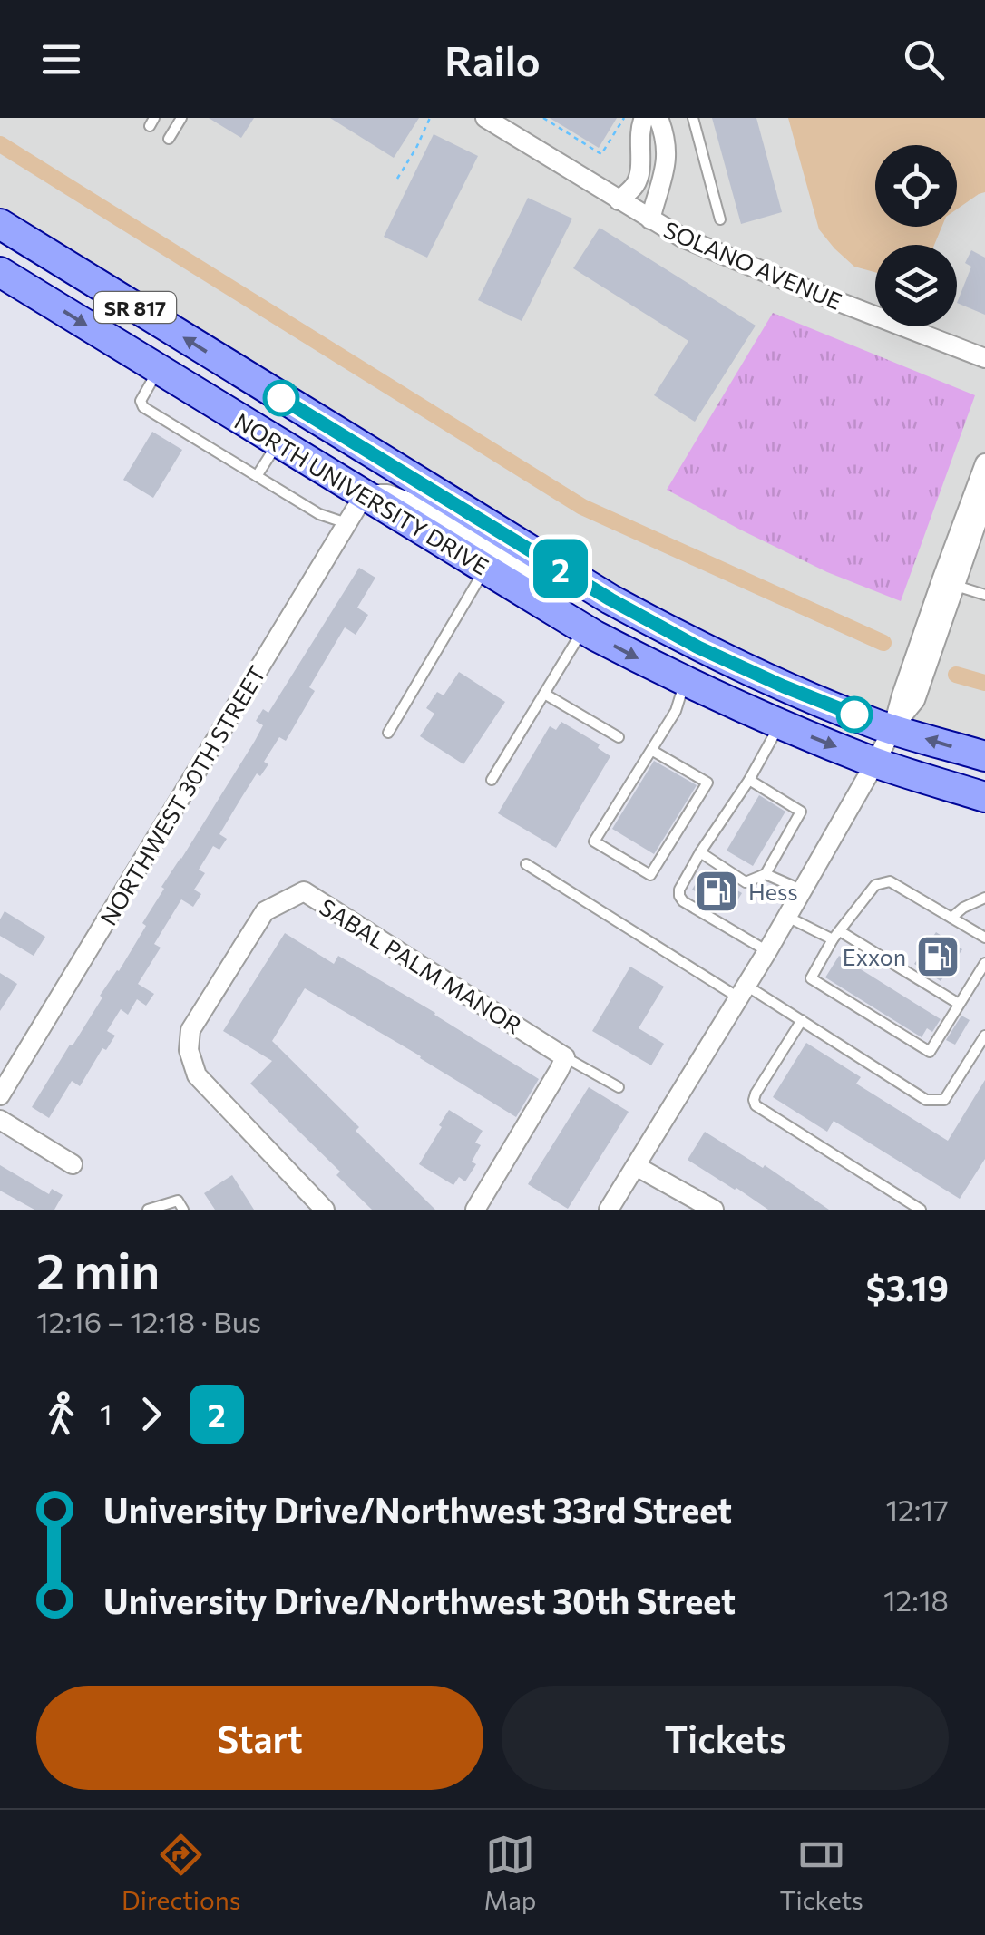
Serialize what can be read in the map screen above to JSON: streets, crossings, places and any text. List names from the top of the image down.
{
  "streets": {
    "main road": ["SR 817", "NORTH UNIVERSITY DRIVE"],
    "street": ["SOLANO AVENUE", "NORTHWEST 30TH STREET", "SABAL PALM MANOR"]
  },
  "crossings": [
    ["NORTH UNIVERSITY DRIVE", "NORTHWEST 30TH STREET"]
  ],
  "places": {
    "fuel station": ["Hess", "Exxon"]
  },
  "lines": ["bus line 2"],
  "page": {
    "header": "Railo",
    "on_map": "2",
    "heading": ["2 min", "12:16 – 12:18 · Bus", "$3.19"],
    "legs": ["1", "2"],
    "list": [
      {
        "name": "University Drive/Northwest 33rd Street",
        "value": "12:17"
      },
      {
        "name": "University Drive/Northwest 30th Street",
        "value": "12:18"
      }
    ],
    "buttons": ["Start", "Tickets"],
    "tabs": ["Directions", "Map", "Tickets"]
  }
}
